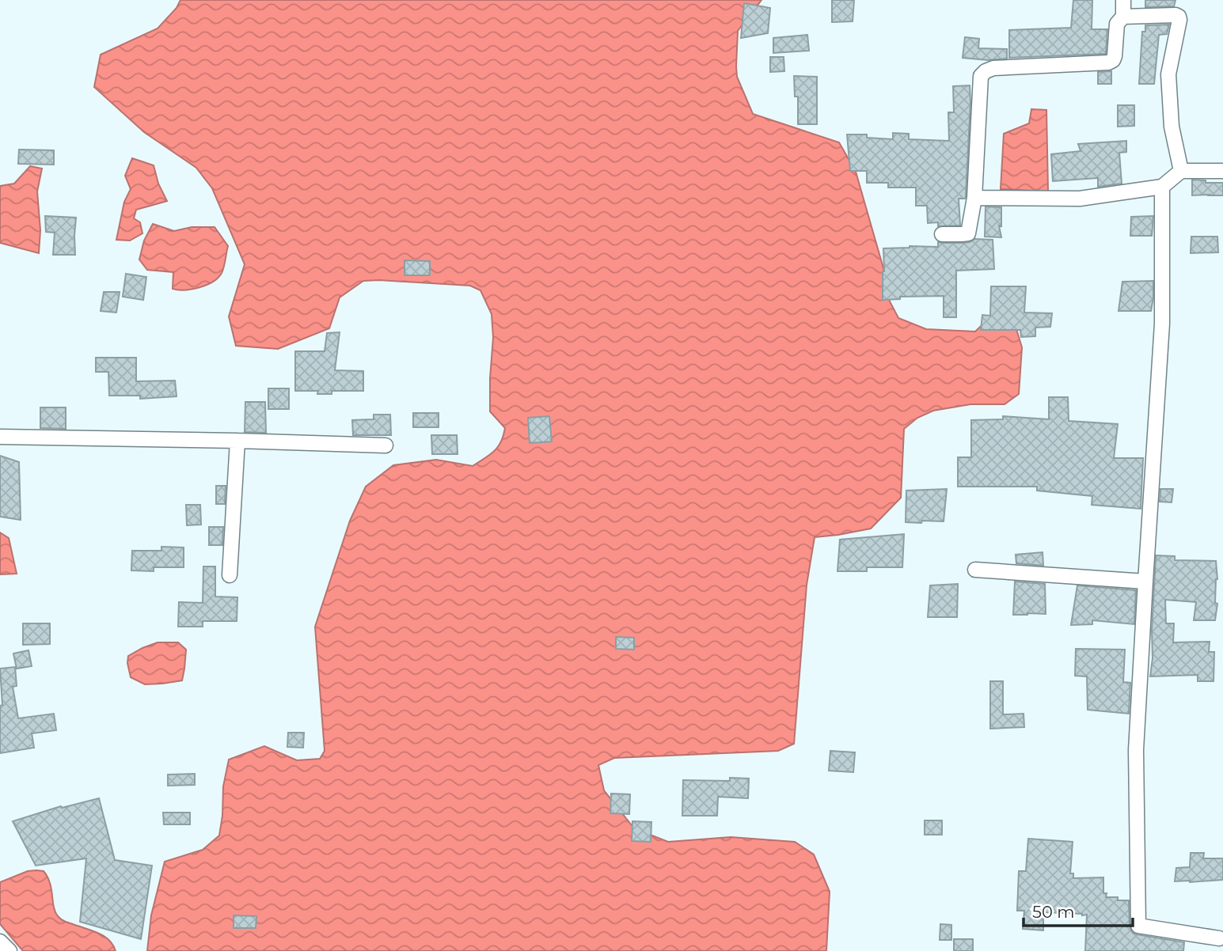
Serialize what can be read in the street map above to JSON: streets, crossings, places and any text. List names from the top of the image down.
{
  "scale_bar": "50 m"
}
